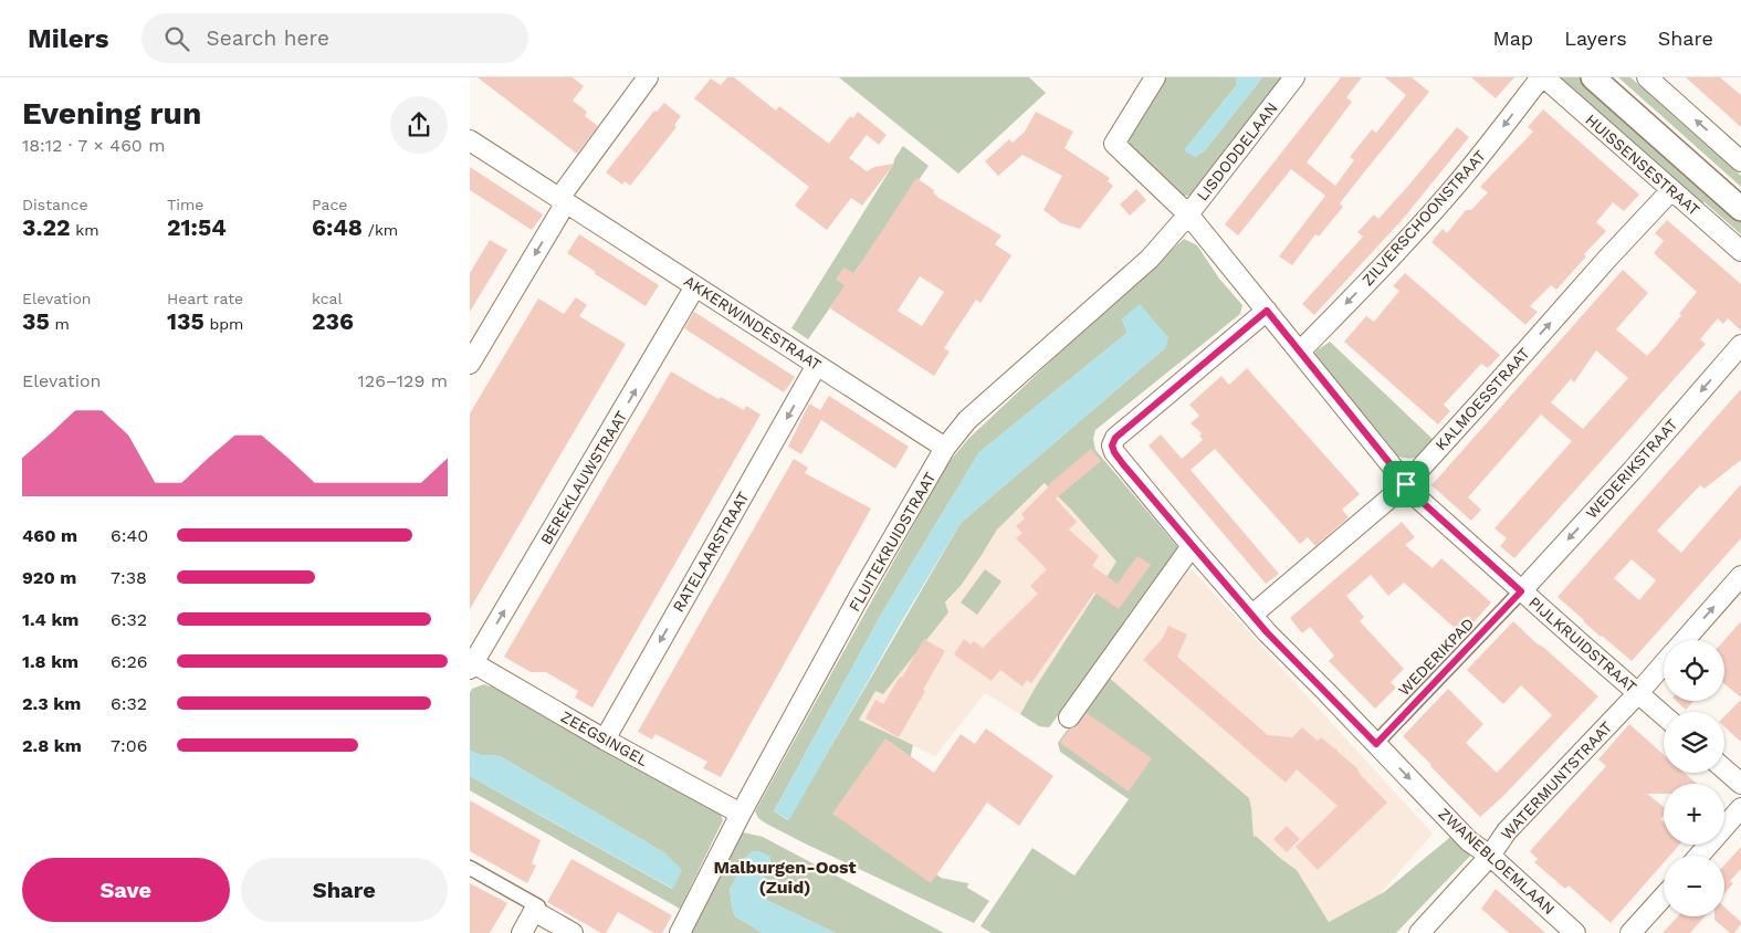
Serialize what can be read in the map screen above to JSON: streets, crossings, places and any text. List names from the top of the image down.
{
  "streets": {
    "street": [
      "LISDODDELAAN",
      "HUISSENSESTRAAT",
      "ZILVERSCHOONSTRAAT",
      "AKKERWINDESTRAAT",
      "KALMOESSTRAAT",
      "WEDERIKSTRAAT",
      "BEREKLAUWSTRAAT",
      "FLUITEKRUIDSTRAAT",
      "RATELAARSTRAAT",
      "PIJLKRUIDSTRAAT",
      "WEDERIKPAD",
      "ZEEGSINGEL",
      "WATERMUNTSTRAAT",
      "ZWANEBLOEMLAAN"
    ]
  },
  "crossings": [
    ["LISDODDELAAN", "FLUITEKRUIDSTRAAT"],
    ["LISDODDELAAN", "PIJLKRUIDSTRAAT"],
    ["HUISSENSESTRAAT", "ZILVERSCHOONSTRAAT"],
    ["HUISSENSESTRAAT", "KALMOESSTRAAT"],
    ["ZILVERSCHOONSTRAAT", "PIJLKRUIDSTRAAT"],
    ["AKKERWINDESTRAAT", "BEREKLAUWSTRAAT"],
    ["AKKERWINDESTRAAT", "FLUITEKRUIDSTRAAT"],
    ["AKKERWINDESTRAAT", "RATELAARSTRAAT"],
    ["KALMOESSTRAAT", "PIJLKRUIDSTRAAT"],
    ["KALMOESSTRAAT", "ZWANEBLOEMLAAN"],
    ["WEDERIKSTRAAT", "PIJLKRUIDSTRAAT"],
    ["WEDERIKSTRAAT", "WEDERIKPAD"],
    ["BEREKLAUWSTRAAT", "ZEEGSINGEL"],
    ["FLUITEKRUIDSTRAAT", "PIJLKRUIDSTRAAT"],
    ["FLUITEKRUIDSTRAAT", "ZEEGSINGEL"],
    ["RATELAARSTRAAT", "ZEEGSINGEL"],
    ["PIJLKRUIDSTRAAT", "WEDERIKPAD"],
    ["PIJLKRUIDSTRAAT", "WATERMUNTSTRAAT"],
    ["PIJLKRUIDSTRAAT", "ZWANEBLOEMLAAN"],
    ["WEDERIKPAD", "ZWANEBLOEMLAAN"],
    ["WATERMUNTSTRAAT", "ZWANEBLOEMLAAN"]
  ],
  "one_way": [
    "ZILVERSCHOONSTRAAT",
    "KALMOESSTRAAT",
    "WEDERIKSTRAAT",
    "RATELAARSTRAAT"
  ],
  "districts": ["Malburgen-Oost (Zuid)"],
  "page": {
    "header": "Milers",
    "search": "Search here",
    "nav": ["Map", "Layers", "Share"],
    "heading": ["Evening run", "18:12 · 7 × 460 m"],
    "stats": [
      ["Distance", "3.22 km"],
      ["Time", "21:54"],
      ["Pace", "6:48 /km"],
      ["Elevation", "35 m"],
      ["Heart rate", "135 bpm"],
      ["kcal", "236"]
    ],
    "chart": ["Elevation", "126–129 m"],
    "list": [
      {
        "name": "460 m",
        "note": "6:40"
      },
      {
        "name": "920 m",
        "note": "7:38"
      },
      {
        "name": "1.4 km",
        "note": "6:32"
      },
      {
        "name": "1.8 km",
        "note": "6:26"
      },
      {
        "name": "2.3 km",
        "note": "6:32"
      },
      {
        "name": "2.8 km",
        "note": "7:06"
      }
    ],
    "map_buttons": ["+", "−"],
    "buttons": ["Save", "Share"]
  }
}
